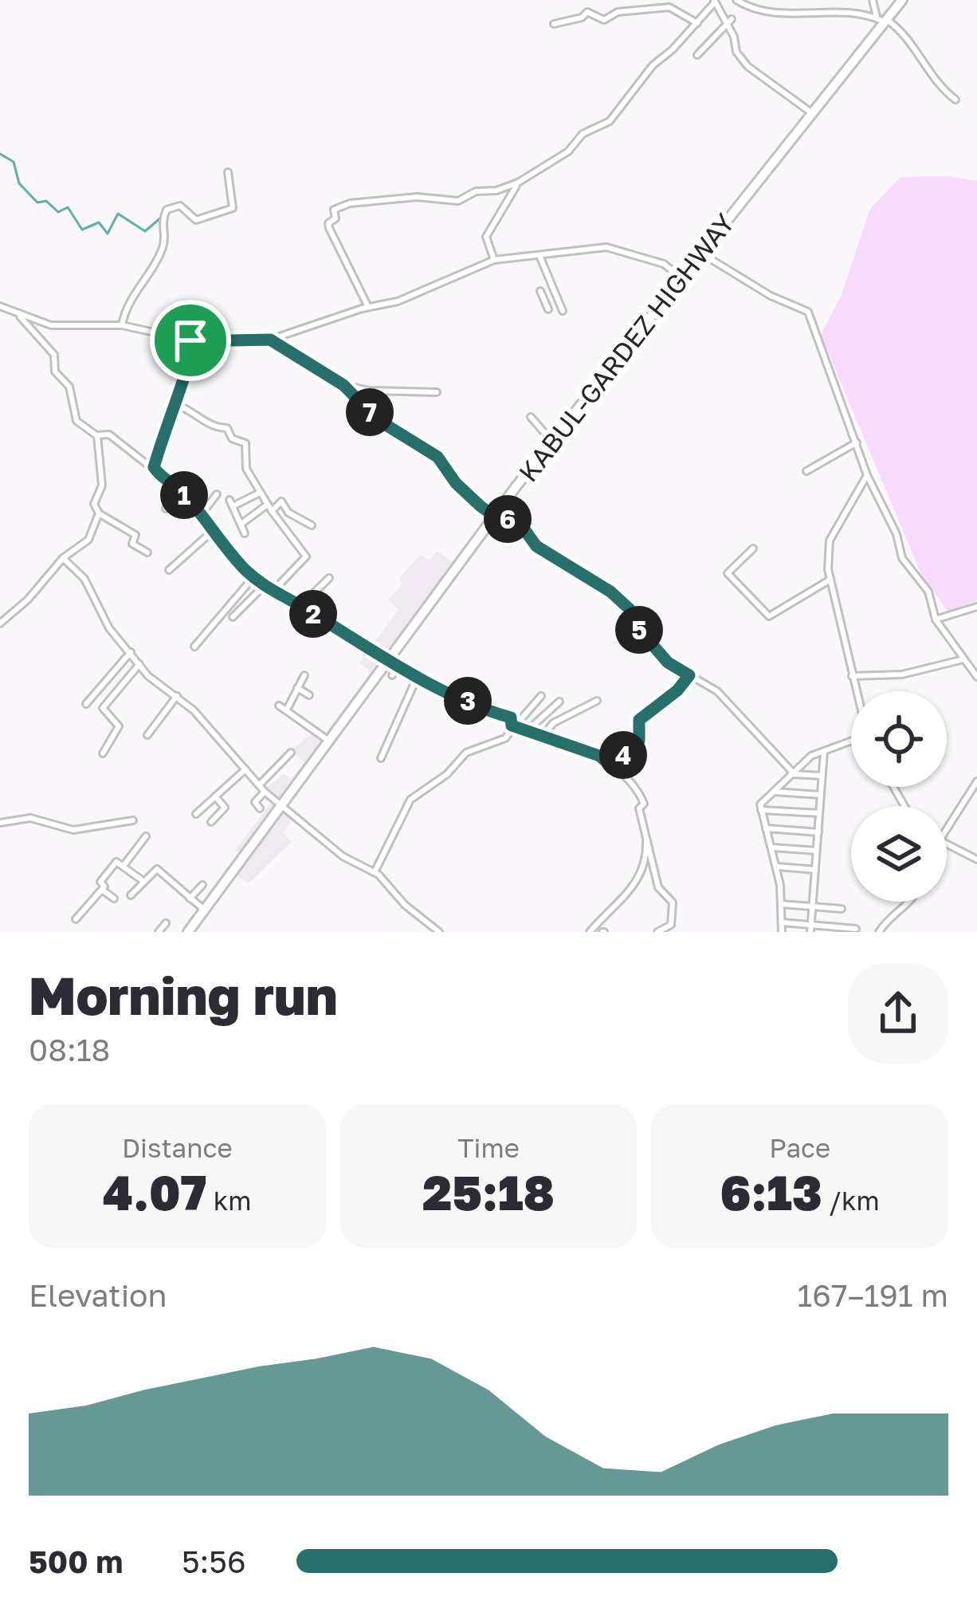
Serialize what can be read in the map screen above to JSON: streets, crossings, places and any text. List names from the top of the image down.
{
  "streets": {
    "highway": ["KABUL-GARDEZ HIGHWAY"]
  },
  "page": {
    "pins": [
      "7",
      "1",
      "6",
      "2",
      "5",
      "3",
      "4"
    ],
    "heading": ["Morning run", "08:18"],
    "stats": [
      ["Distance", "4.07 km"],
      ["Time", "25:18"],
      ["Pace", "6:13 /km"]
    ],
    "chart": ["Elevation", "167–191 m"],
    "list": [
      {
        "name": "500 m",
        "note": "5:56"
      }
    ]
  }
}
